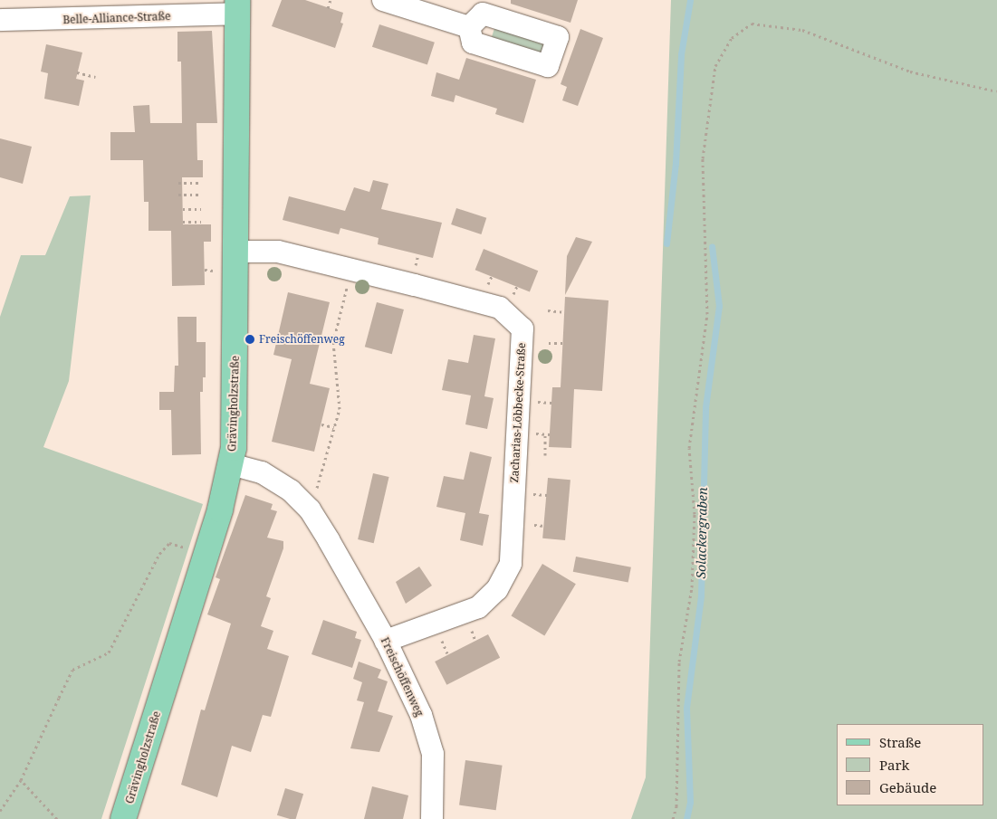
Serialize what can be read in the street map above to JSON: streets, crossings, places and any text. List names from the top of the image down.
{
  "streets": {
    "main road": ["Grävingholzstraße"],
    "street": ["Belle-Alliance-Straße", "Zacharias-Löbbecke-Straße", "Freischöffenweg"]
  },
  "crossings": [
    ["Belle-Alliance-Straße", "Grävingholzstraße"],
    ["Grävingholzstraße", "Zacharias-Löbbecke-Straße"],
    ["Grävingholzstraße", "Freischöffenweg"],
    ["Zacharias-Löbbecke-Straße", "Freischöffenweg"]
  ],
  "water": ["Solackergraben"],
  "places": ["Freischöffenweg"],
  "legend": ["Straße", "Park", "Gebäude"]
}
